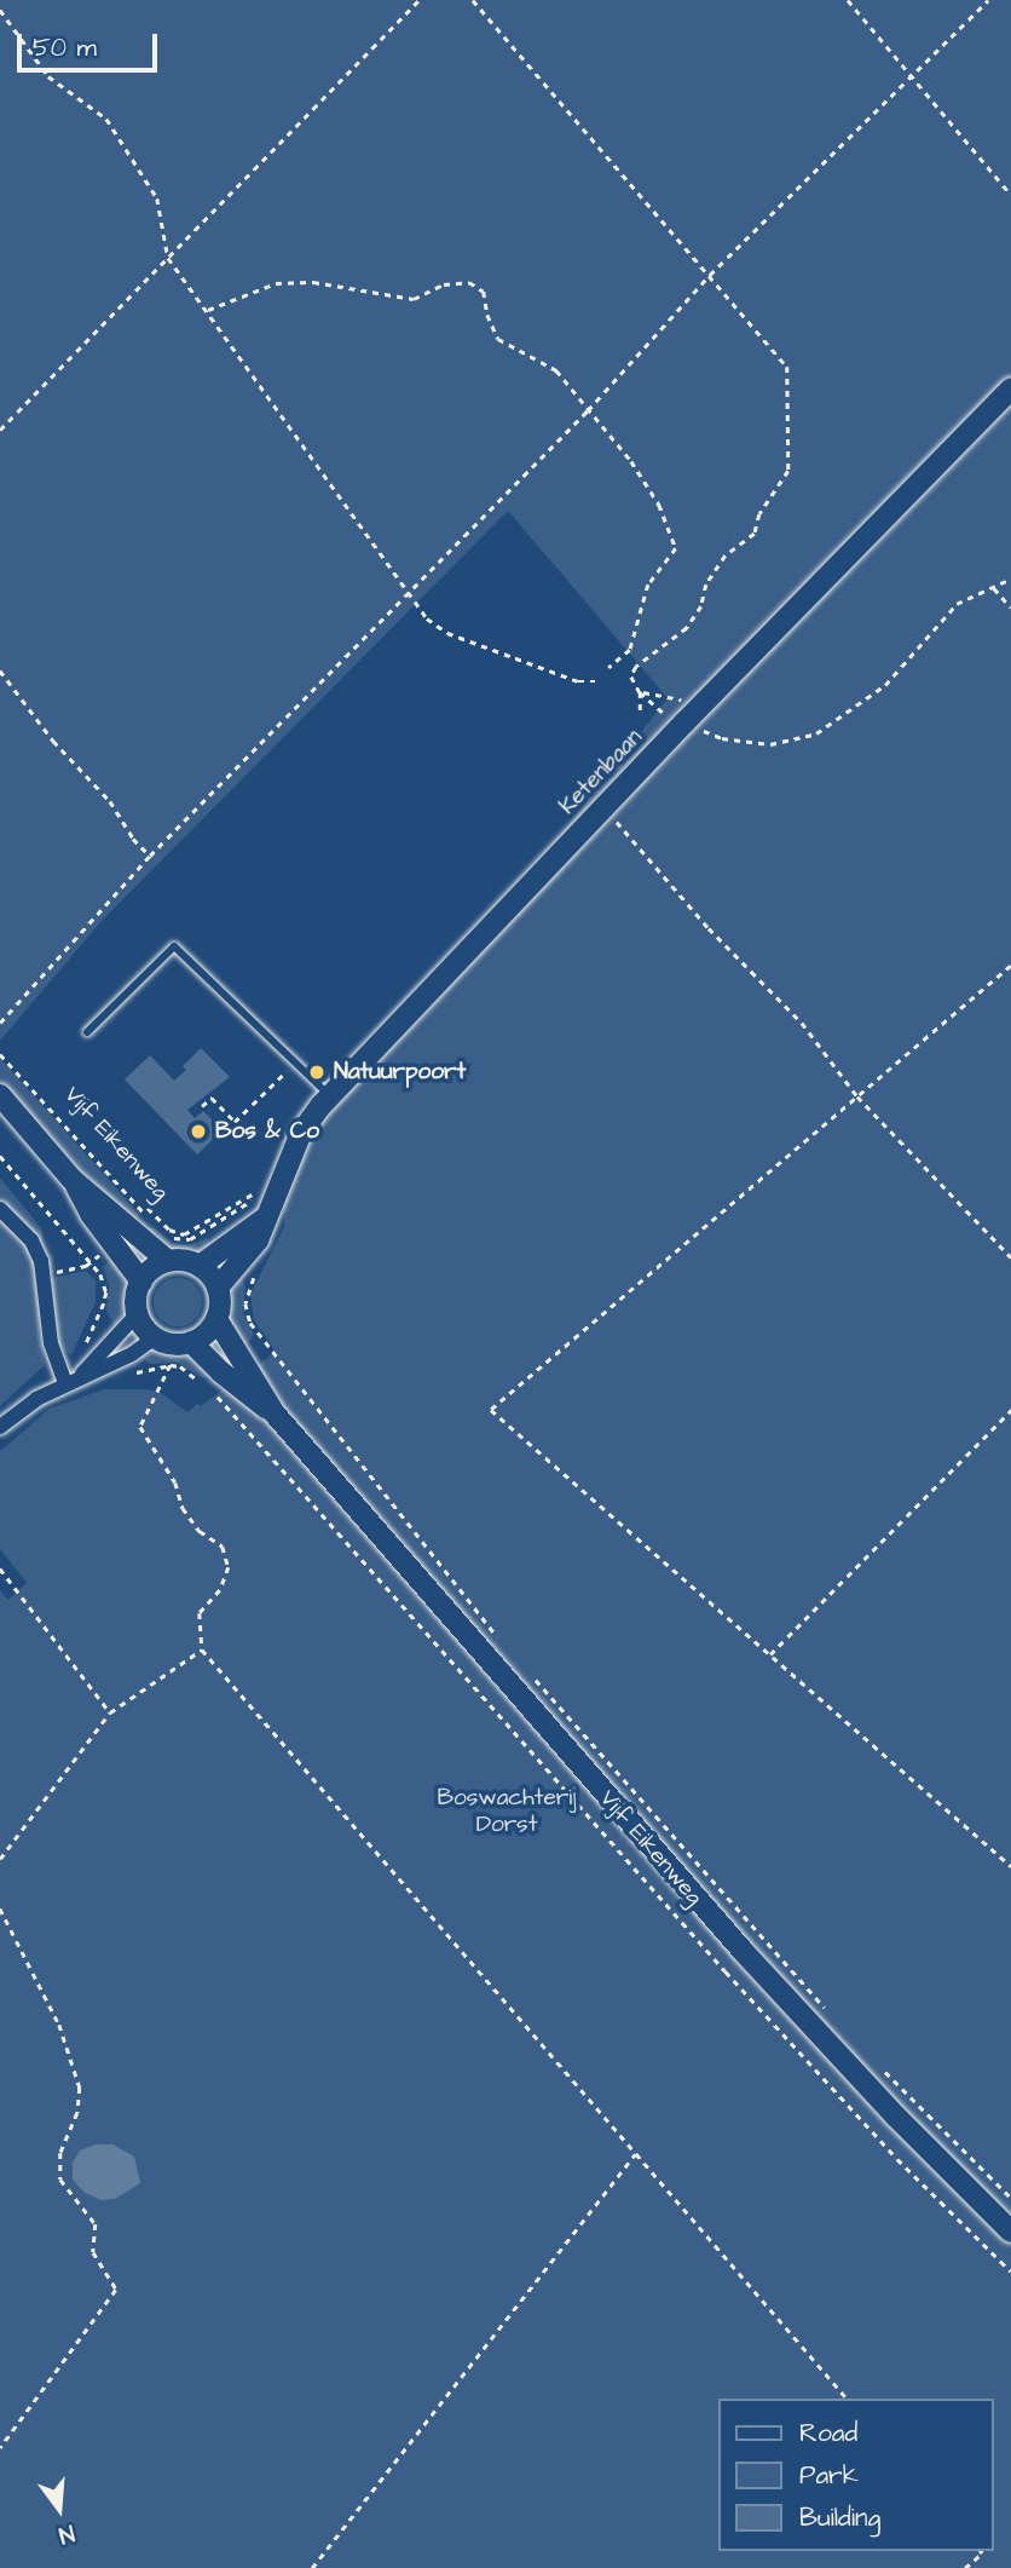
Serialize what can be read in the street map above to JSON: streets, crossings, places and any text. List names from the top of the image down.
{
  "streets": {
    "main road": ["Ketenbaan", "Vijf Eikenweg"]
  },
  "crossings": [
    ["Ketenbaan", "Vijf Eikenweg"]
  ],
  "parks": ["Boswachterij Dorst"],
  "places": ["Natuurpoort", "Bos & Co"],
  "legend": ["Road", "Park", "Building"],
  "scale_bar": "50 m",
  "north": "bottom"
}
